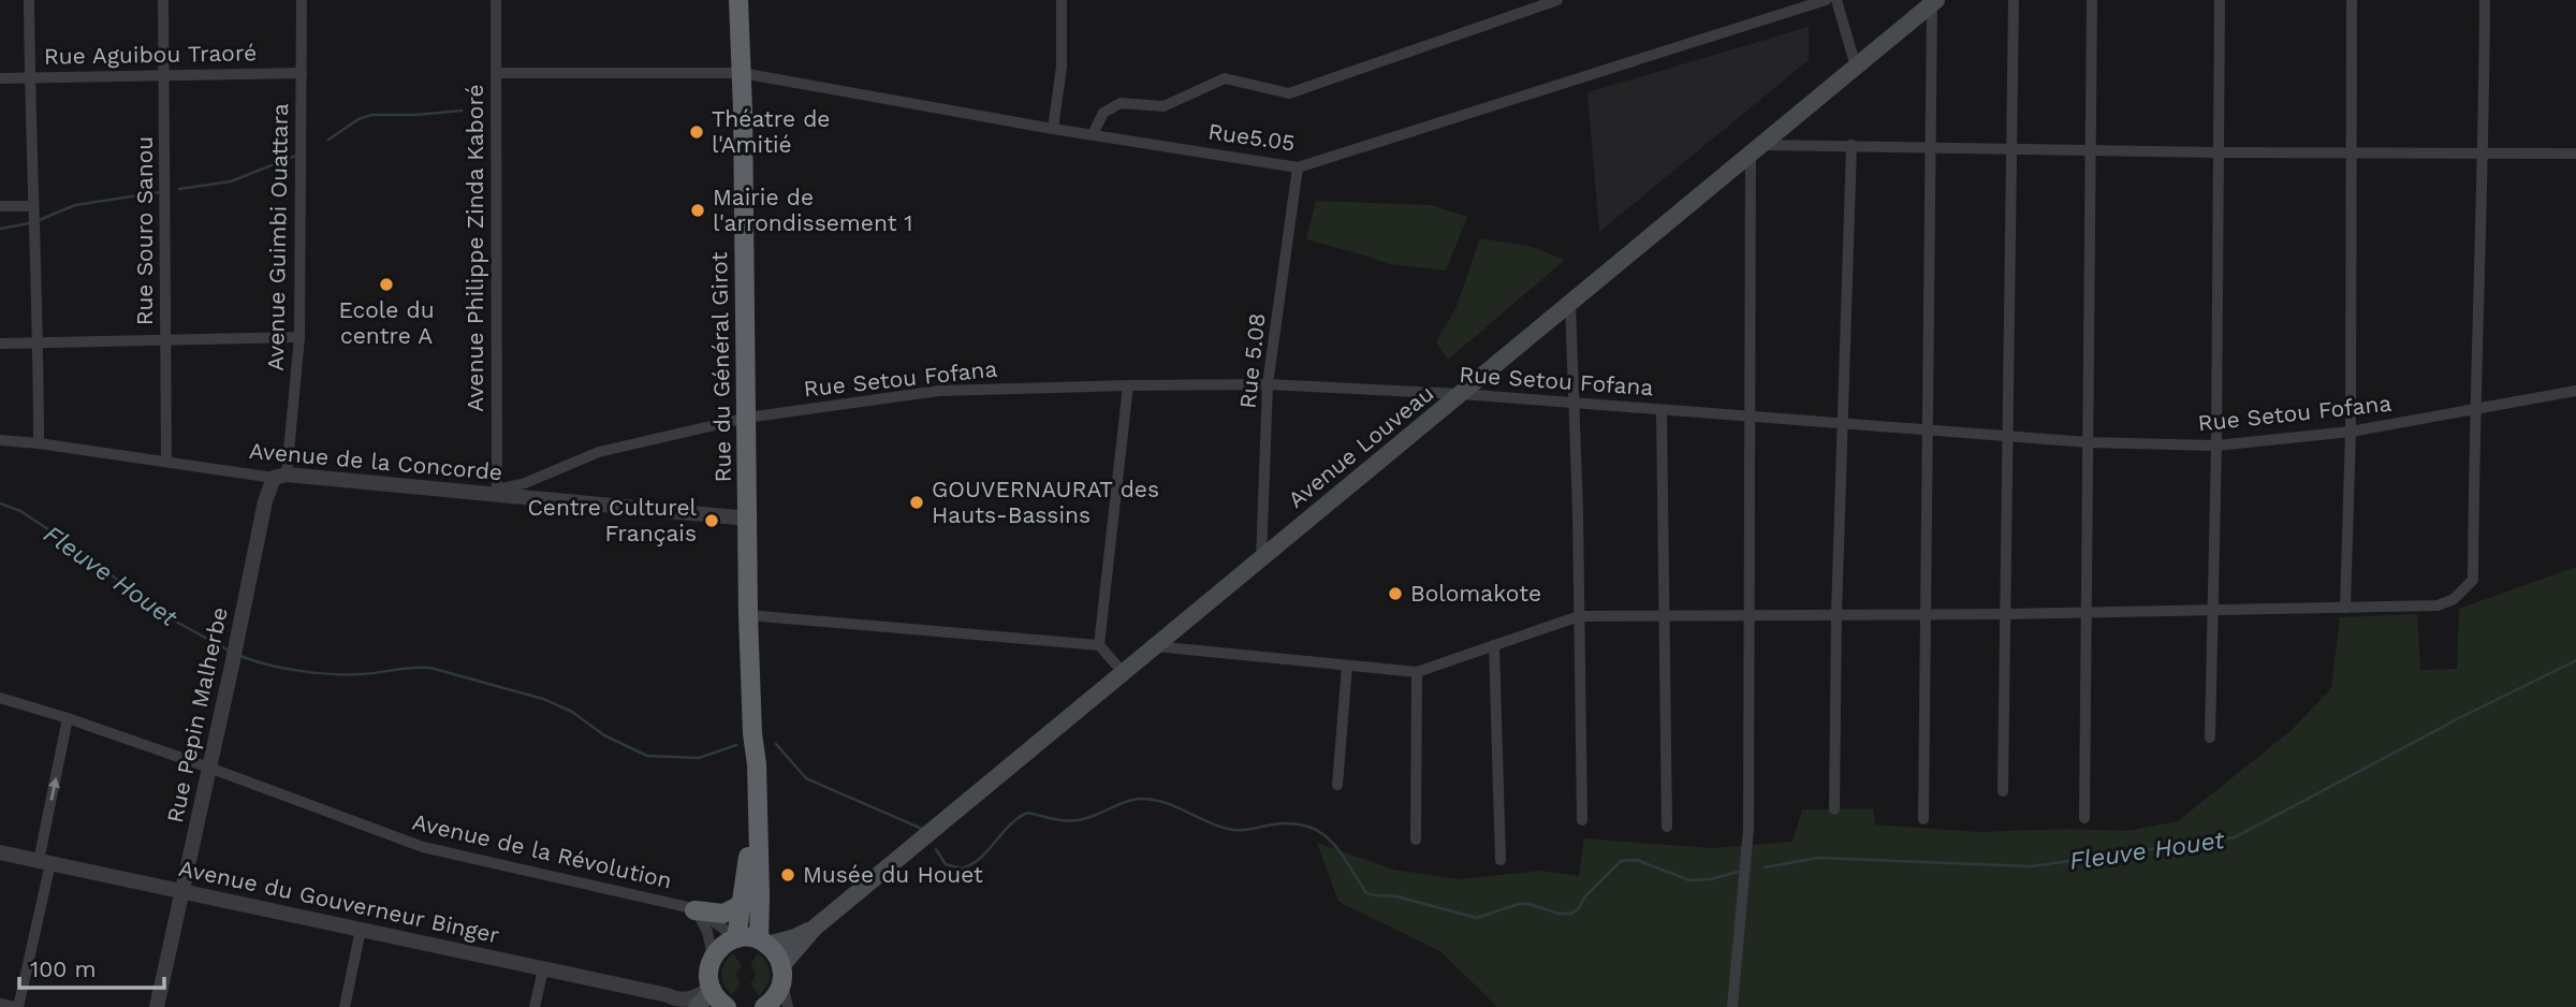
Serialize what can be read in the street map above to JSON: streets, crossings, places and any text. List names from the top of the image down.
{
  "streets": {
    "highway": ["Rue du Général Girot"],
    "main road": ["Avenue Louveau"],
    "street": [
      "Rue Aguibou Traoré",
      "Rue5.05",
      "Rue Souro Sanou",
      "Avenue Guimbi Ouattara",
      "Avenue Philippe Zinda Kaboré",
      "Rue 5.08",
      "Rue Setou Fofana",
      "Avenue de la Concorde",
      "Rue Pepin Malherbe",
      "Avenue de la Révolution",
      "Avenue du Gouverneur Binger"
    ]
  },
  "crossings": [
    ["Rue Aguibou Traoré", "Rue Souro Sanou"],
    ["Rue Aguibou Traoré", "Avenue Guimbi Ouattara"],
    ["Rue5.05", "Avenue Philippe Zinda Kaboré"],
    ["Rue5.05", "Rue 5.08"],
    ["Rue5.05", "Rue du Général Girot"],
    ["Rue Souro Sanou", "Avenue de la Concorde"],
    ["Avenue Guimbi Ouattara", "Avenue de la Concorde"],
    ["Avenue Guimbi Ouattara", "Rue Pepin Malherbe"],
    ["Avenue Philippe Zinda Kaboré", "Rue Setou Fofana"],
    ["Avenue Philippe Zinda Kaboré", "Avenue de la Concorde"],
    ["Rue 5.08", "Rue Setou Fofana"],
    ["Rue 5.08", "Avenue Louveau"],
    ["Rue du Général Girot", "Rue Setou Fofana"],
    ["Rue du Général Girot", "Avenue de la Concorde"],
    ["Rue Setou Fofana", "Avenue Louveau"],
    ["Rue Setou Fofana", "Avenue de la Concorde"],
    ["Avenue de la Concorde", "Rue Pepin Malherbe"],
    ["Rue Pepin Malherbe", "Avenue de la Révolution"],
    ["Rue Pepin Malherbe", "Avenue du Gouverneur Binger"]
  ],
  "water": ["Fleuve Houet"],
  "places": [
    "Théatre de l'Amitié",
    "Mairie de l'arrondissement 1",
    "Ecole du centre A",
    "GOUVERNAURAT des Hauts-Bassins",
    "Centre Culturel Français",
    "Bolomakote",
    "Musée du Houet"
  ],
  "scale_bar": "100 m"
}
